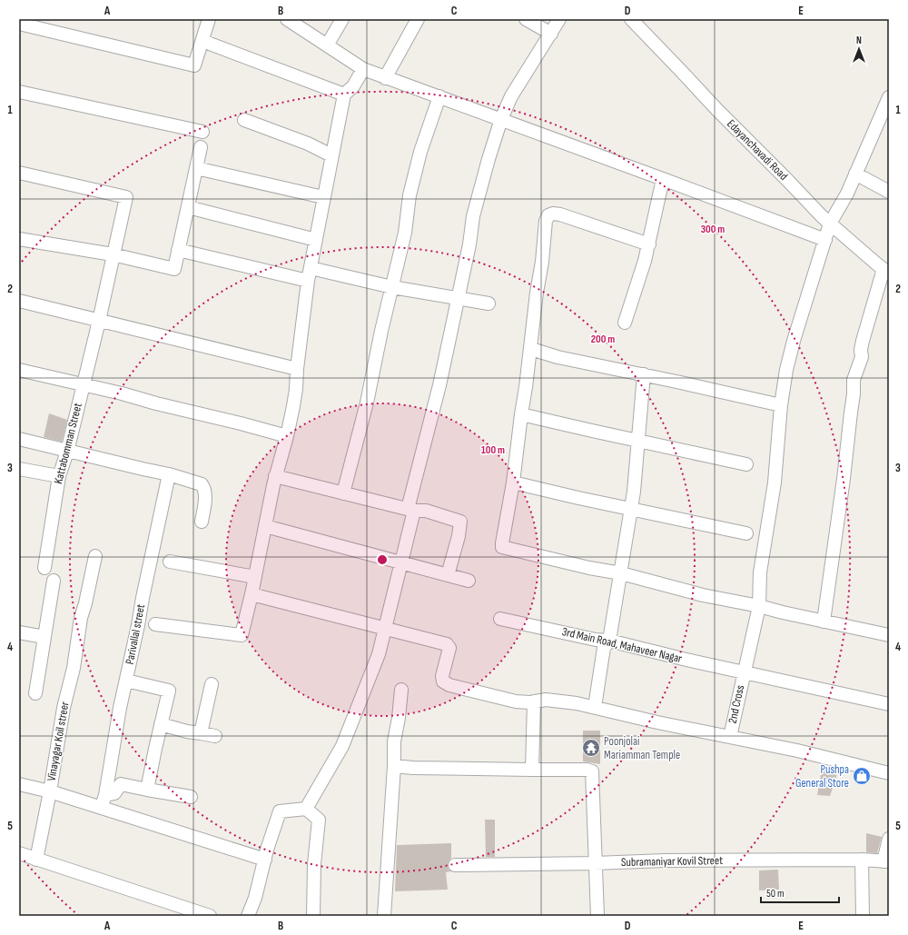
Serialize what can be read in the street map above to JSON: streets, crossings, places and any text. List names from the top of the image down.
{
  "streets": {
    "street": [
      "Edayanchavadi Road",
      "Kattabomman Street",
      "Parivallal street",
      "3rd Main Road, Mahaveer Nagar",
      "2nd Cross",
      "Vinayagar Koil streer",
      "Subramaniyar Kovil Street"
    ]
  },
  "crossings": [
    ["Edayanchavadi Road", "2nd Cross"],
    ["Parivallal street", "Vinayagar Koil streer"],
    ["3rd Main Road, Mahaveer Nagar", "2nd Cross"]
  ],
  "places": {
    "temple": ["Poonjolai Mariamman Temple"],
    "shop": ["Pushpa General Store"]
  },
  "scale_bar": "50 m",
  "north": "top",
  "grid": {
    "columns": [
      "A",
      "B",
      "C",
      "D",
      "E"
    ],
    "rows": [
      "1",
      "2",
      "3",
      "4",
      "5"
    ]
  },
  "rings": ["300 m", "200 m", "100 m"]
}
